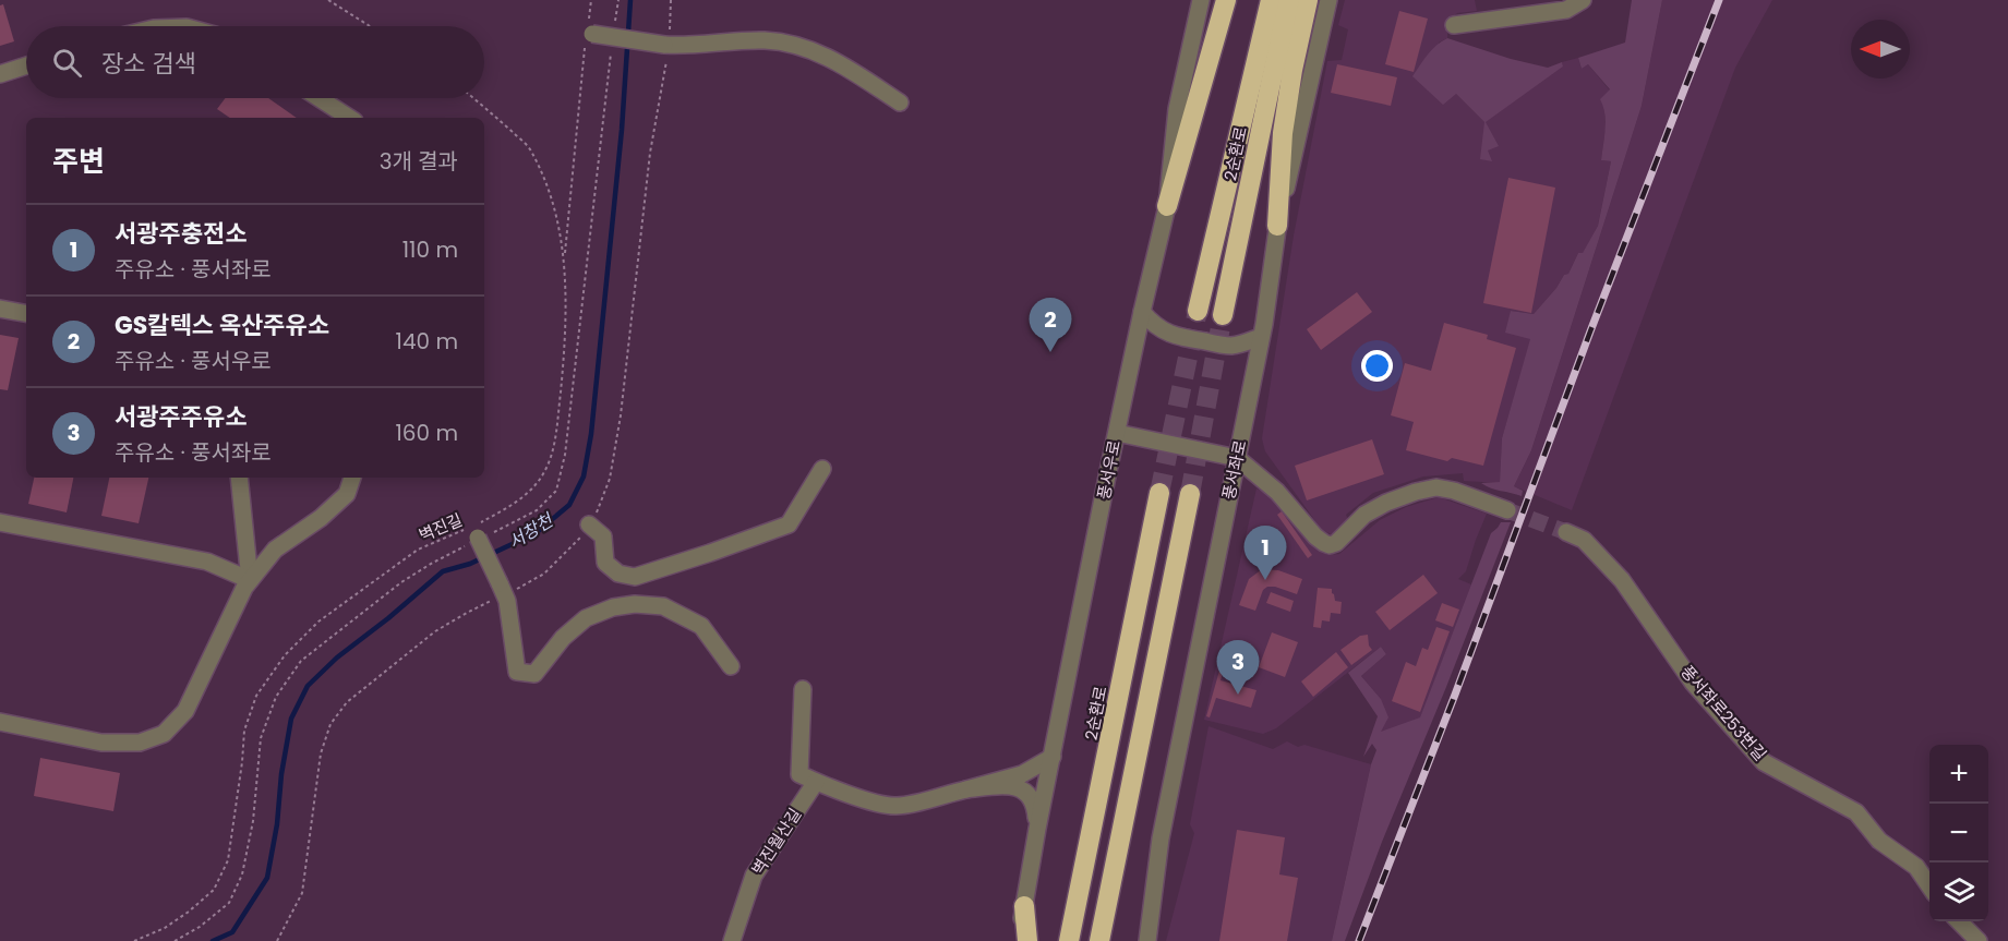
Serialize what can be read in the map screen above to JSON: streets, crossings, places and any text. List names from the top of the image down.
{
  "streets": {
    "highway": ["2순환로"],
    "street": [
      "풍서우로",
      "풍서좌로",
      "풍서좌로253번길",
      "벽진월산길"
    ],
    "path": ["벽진길"]
  },
  "water": ["서창천"],
  "north": "left",
  "page": {
    "search": "장소 검색",
    "heading": ["주변", "3개 결과"],
    "list": [
      {
        "mark": "1",
        "name": "서광주충전소",
        "note": "주유소 · 풍서좌로",
        "value": "110 m"
      },
      {
        "mark": "2",
        "name": "GS칼텍스 옥산주유소",
        "note": "주유소 · 풍서우로",
        "value": "140 m"
      },
      {
        "mark": "3",
        "name": "서광주주유소",
        "note": "주유소 · 풍서좌로",
        "value": "160 m"
      }
    ],
    "pins": ["2", "1", "3"],
    "map_buttons": ["+", "−"]
  }
}
